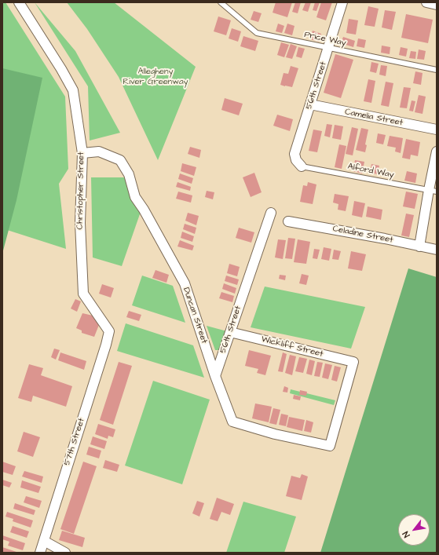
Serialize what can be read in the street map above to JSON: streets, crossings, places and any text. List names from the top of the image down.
{
  "streets": {
    "street": [
      "56th Street",
      "Camelia Street",
      "Christopher Street",
      "Celadine Street",
      "Duncan Street",
      "Wickliff Street",
      "57th Street"
    ],
    "lane": ["Price Way", "Alford Way"]
  },
  "crossings": [
    ["Price Way", "56th Street"],
    ["56th Street", "Camelia Street"],
    ["56th Street", "Alford Way"],
    ["56th Street", "Duncan Street"],
    ["56th Street", "Wickliff Street"],
    ["Christopher Street", "Duncan Street"],
    ["Christopher Street", "57th Street"],
    ["Duncan Street", "Wickliff Street"]
  ],
  "parks": ["Allegheny River Greenway"],
  "north": "bottom left"
}
